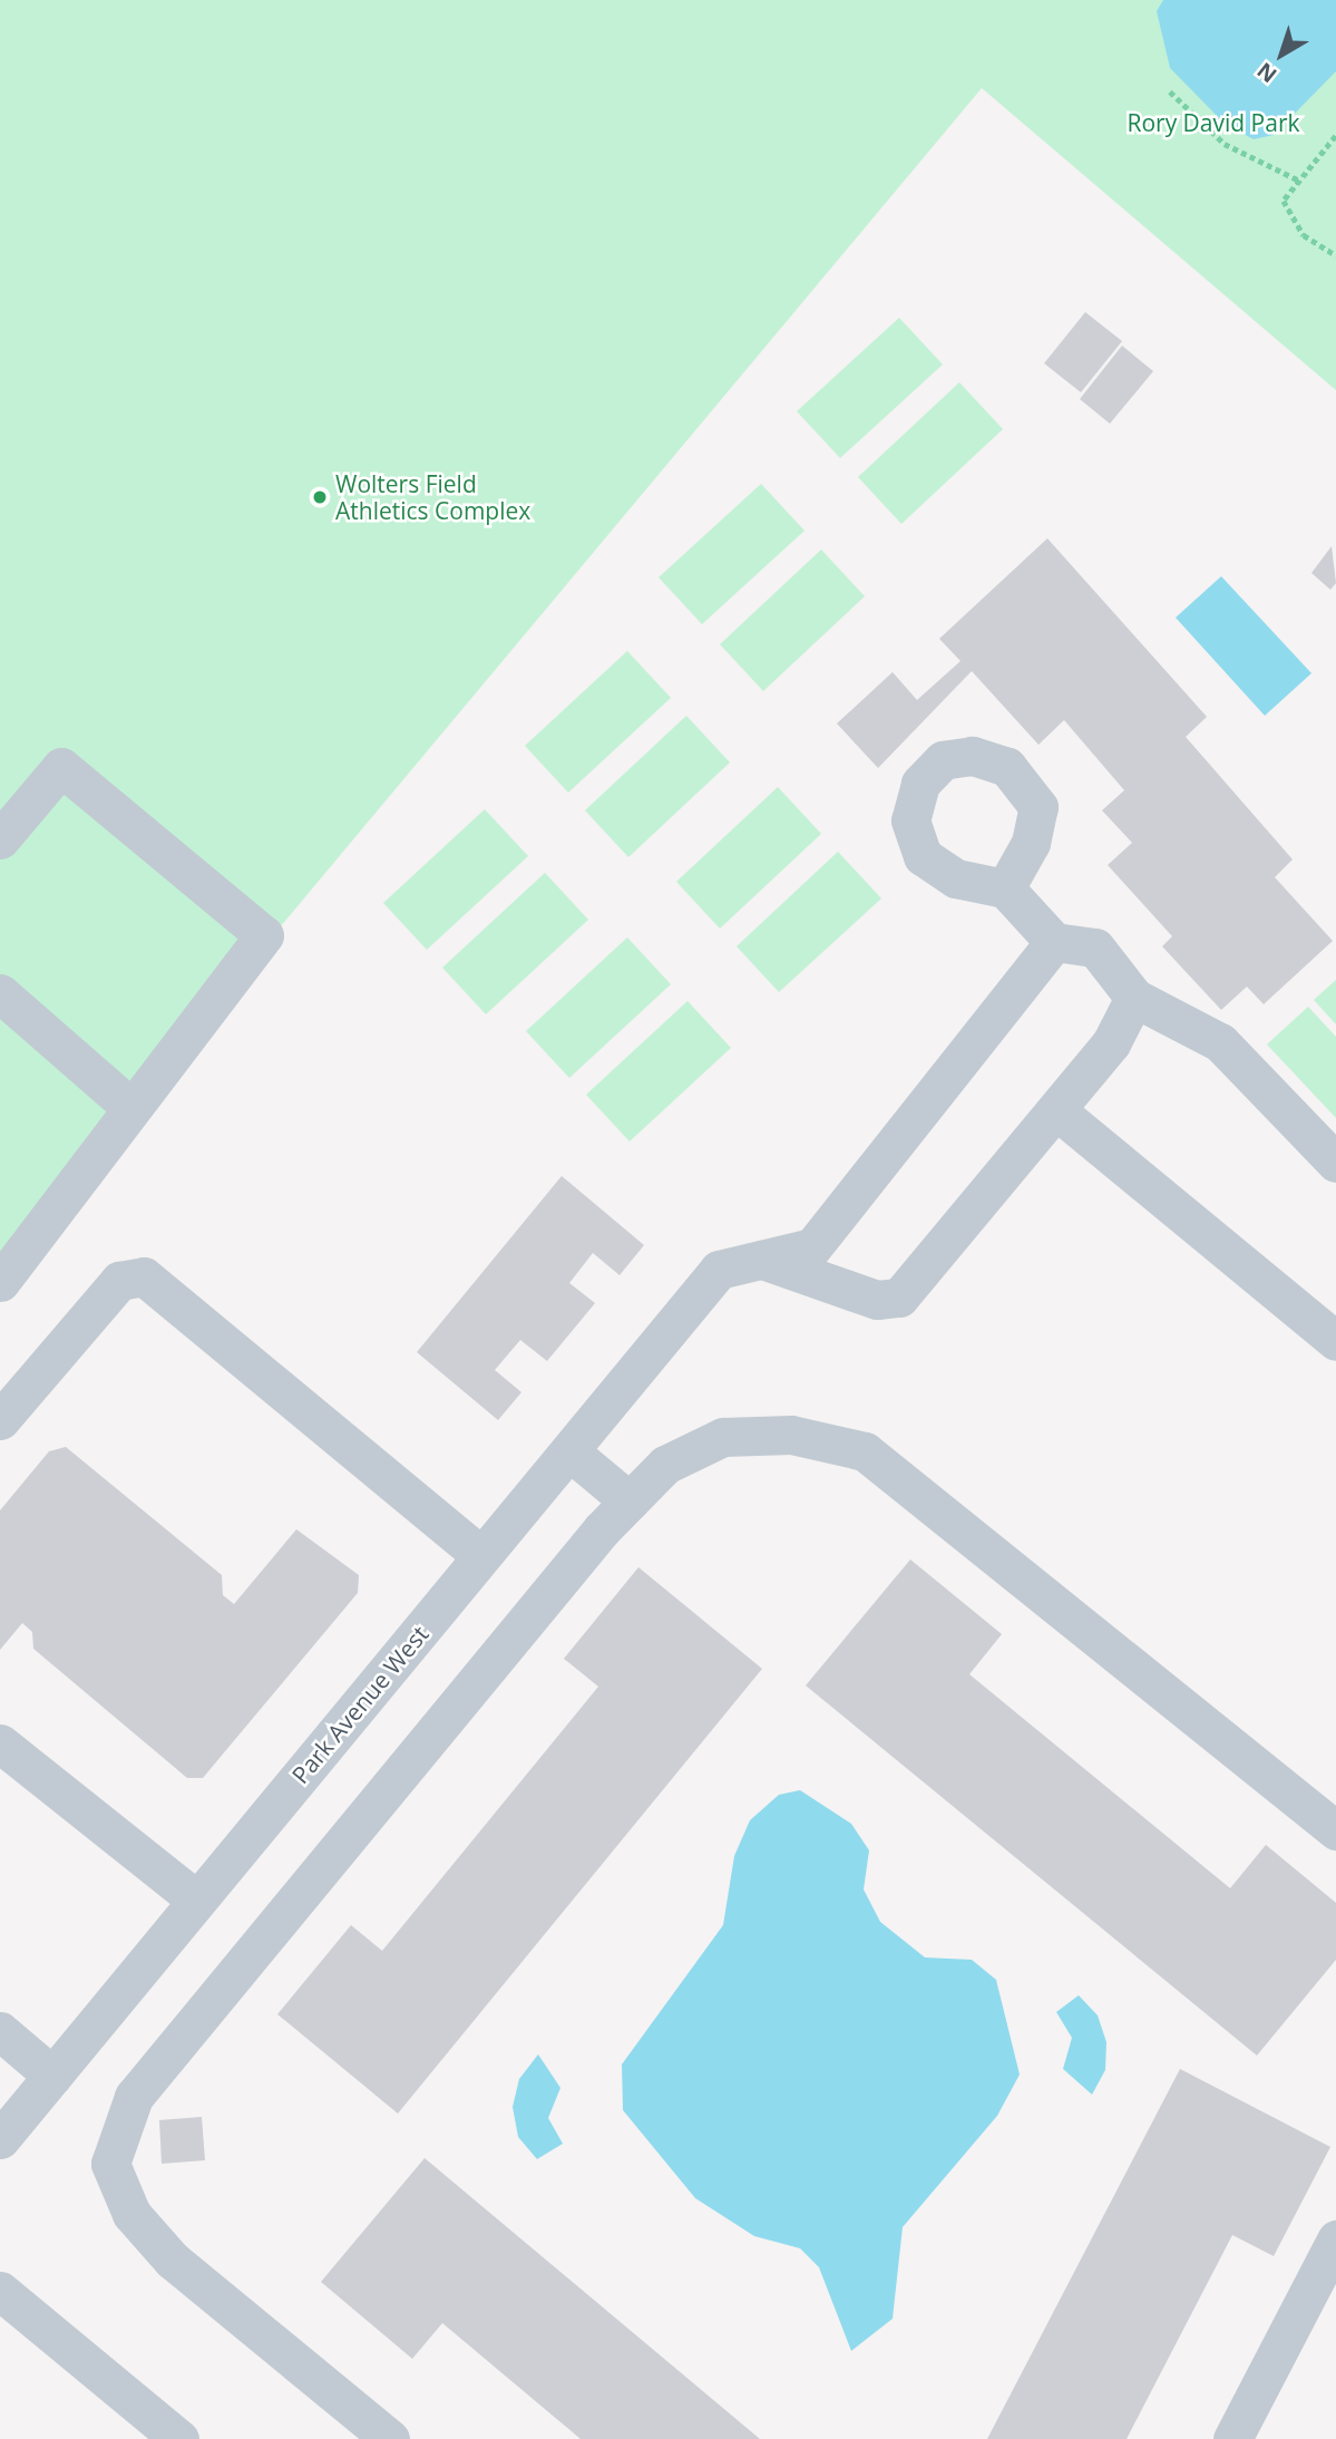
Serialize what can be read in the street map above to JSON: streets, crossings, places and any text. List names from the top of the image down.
{
  "streets": {
    "street": ["Park Avenue West"]
  },
  "parks": ["Rory David Park"],
  "places": ["Wolters Field Athletics Complex"],
  "north": "bottom left"
}
